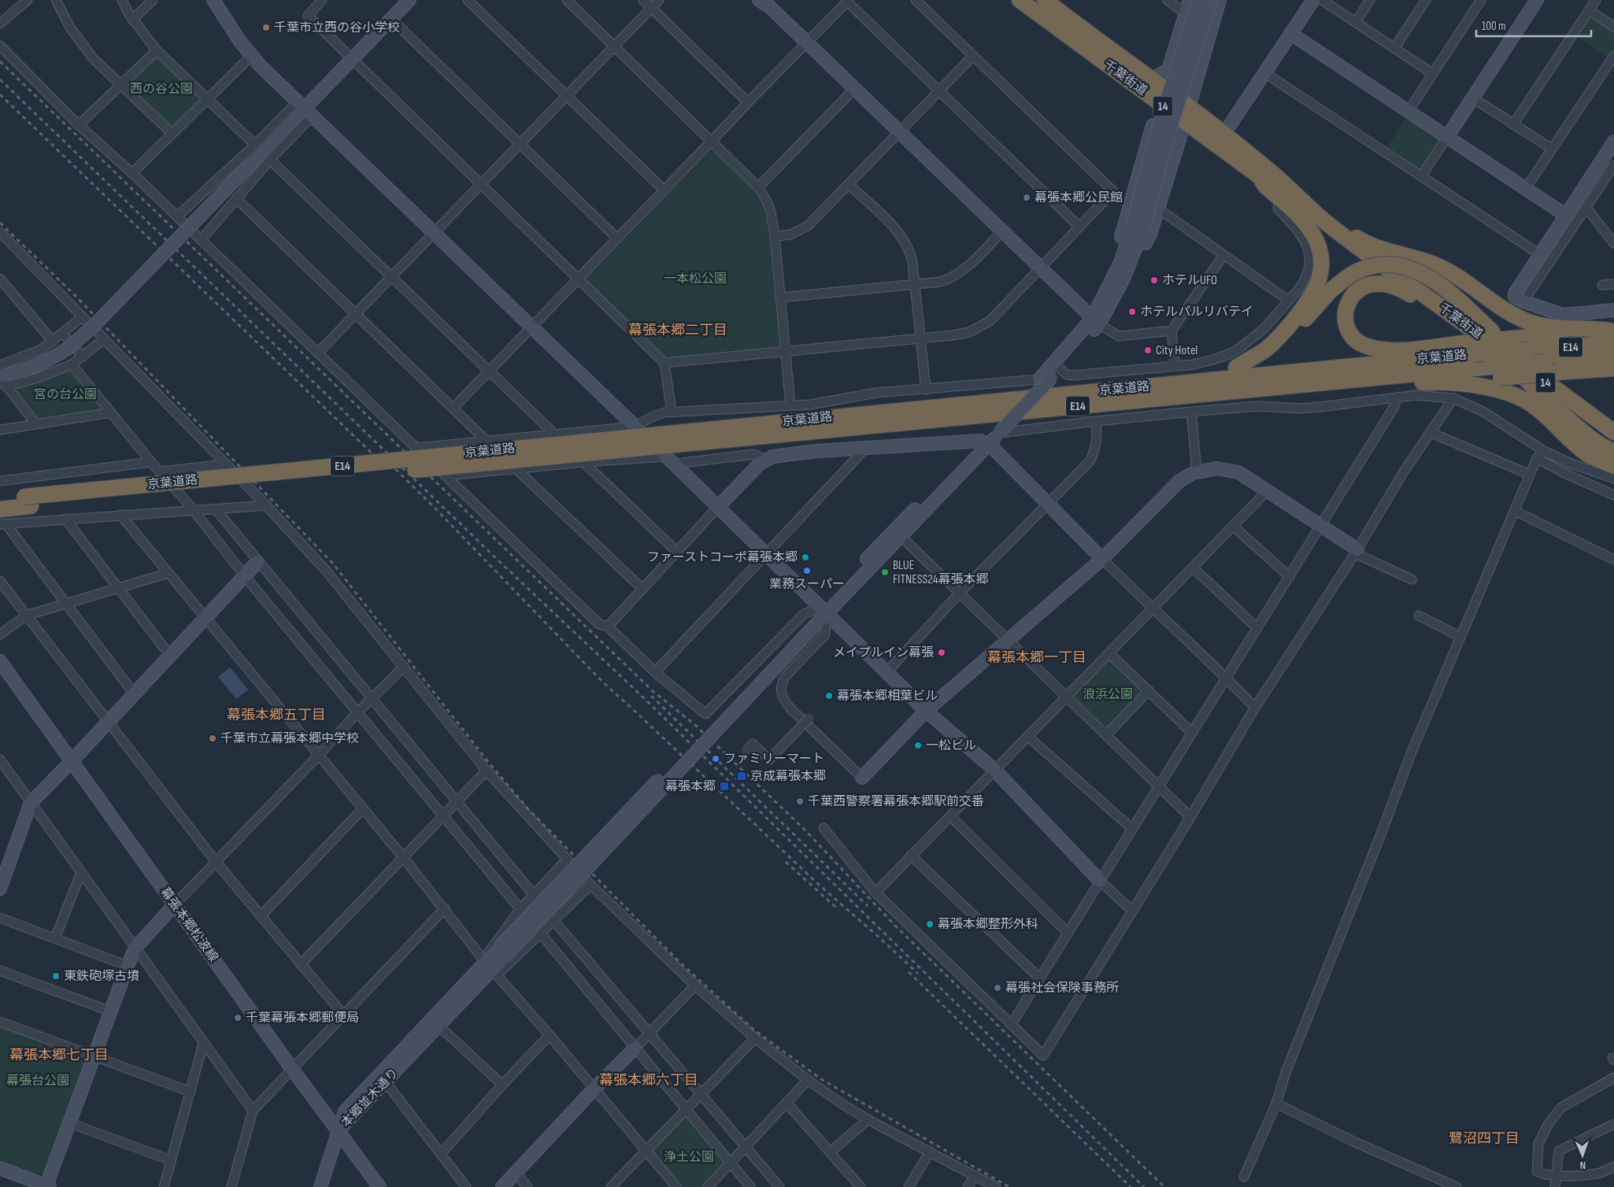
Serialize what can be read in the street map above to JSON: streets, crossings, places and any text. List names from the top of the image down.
{
  "streets": {
    "highway": [
      "千葉街道",
      "14",
      "E14",
      "京葉道路"
    ],
    "street": ["幕張本郷松波線", "本郷並木通り"]
  },
  "crossings": [
    ["幕張本郷松波線", "本郷並木通り"]
  ],
  "districts": [
    "幕張本郷二丁目",
    "幕張本郷一丁目",
    "幕張本郷五丁目",
    "幕張本郷七丁目",
    "幕張本郷六丁目",
    "鷺沼四丁目"
  ],
  "parks": [
    "西の谷公園",
    "一本松公園",
    "宮の台公園",
    "浪浜公園",
    "幕張台公園",
    "浄土公園"
  ],
  "places": {
    "other": [
      "千葉市立西の谷小学校",
      "幕張本郷公民館",
      "ホテルUFO",
      "ホテルパルリバテイ",
      "City Hotel",
      "ファーストコーポ幕張本郷",
      "業務スーパー",
      "BLUE FITNESS24幕張本郷",
      "メイプルイン幕張",
      "幕張本郷相葉ビル",
      "千葉市立幕張本郷中学校",
      "一松ビル",
      "ファミリーマート",
      "千葉西警察署幕張本郷駅前交番",
      "幕張本郷整形外科",
      "東鉄砲塚古墳",
      "幕張社会保険事務所",
      "千葉幕張本郷郵便局"
    ],
    "transit": ["京成幕張本郷", "幕張本郷"]
  },
  "scale_bar": "100 m",
  "north": "bottom"
}
